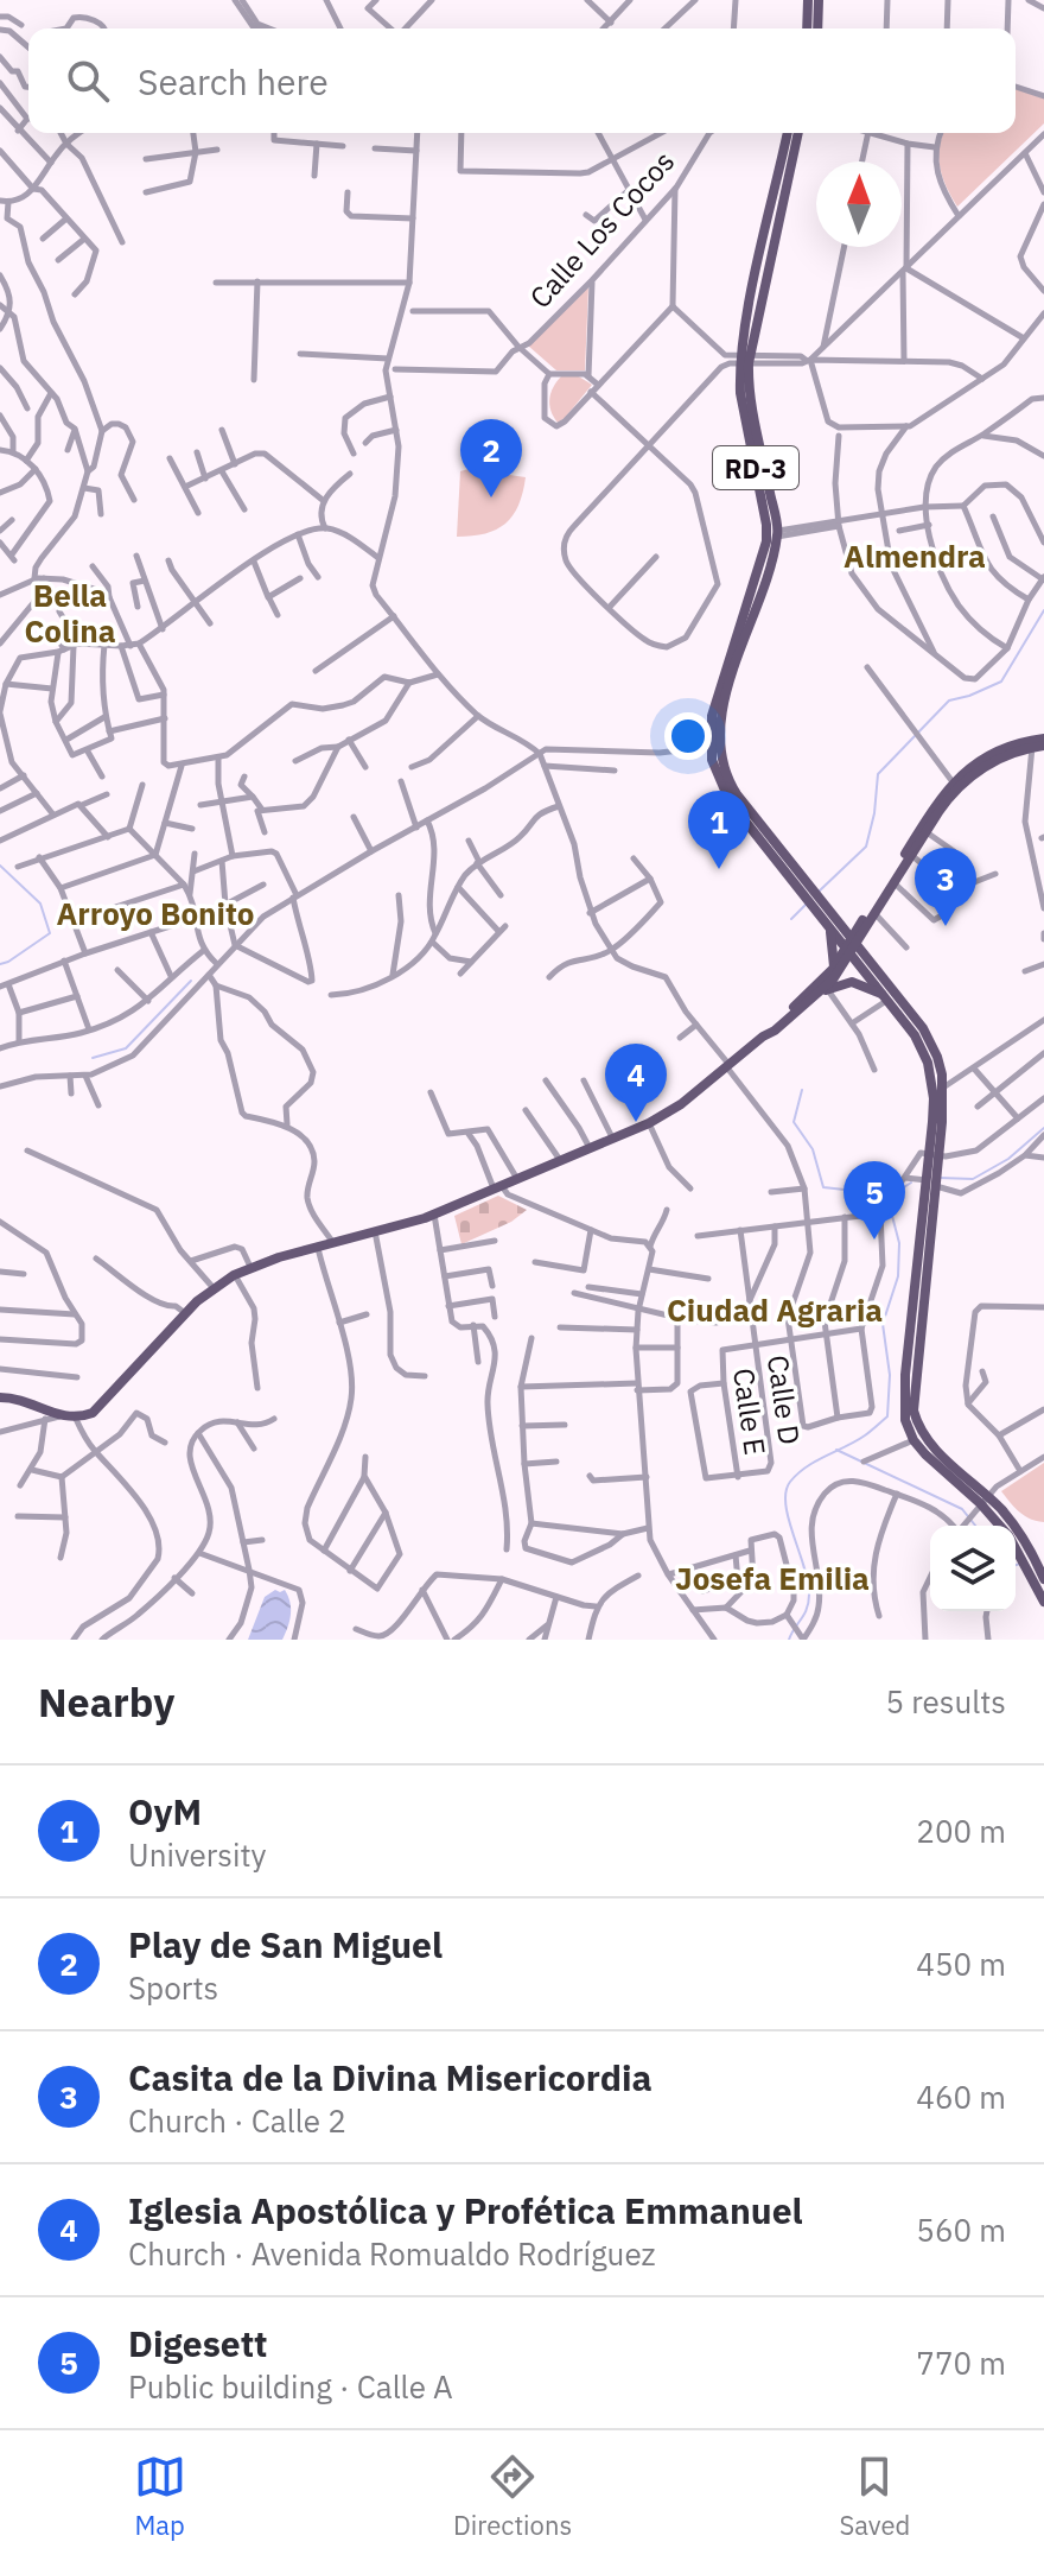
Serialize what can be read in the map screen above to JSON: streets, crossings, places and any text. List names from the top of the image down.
{
  "streets": {
    "main road": ["RD-3"],
    "street": ["Calle Los Cocos", "Calle D", "Calle E"]
  },
  "crossings": [
    ["Calle D", "Calle E"]
  ],
  "districts": [
    "Almendra",
    "Bella Colina",
    "Arroyo Bonito",
    "Ciudad Agraria",
    "Josefa Emilia"
  ],
  "north": "top",
  "page": {
    "search": "Search here",
    "pins": [
      "2",
      "1",
      "3",
      "4",
      "5"
    ],
    "heading": ["Nearby", "5 results"],
    "list": [
      {
        "mark": "1",
        "name": "OyM",
        "note": "University",
        "value": "200 m"
      },
      {
        "mark": "2",
        "name": "Play de San Miguel",
        "note": "Sports",
        "value": "450 m"
      },
      {
        "mark": "3",
        "name": "Casita de la Divina Misericordia",
        "note": "Church · Calle 2",
        "value": "460 m"
      },
      {
        "mark": "4",
        "name": "Iglesia Apostólica y Profética Emmanuel",
        "note": "Church · Avenida Romualdo Rodríguez",
        "value": "560 m"
      },
      {
        "mark": "5",
        "name": "Digesett",
        "note": "Public building · Calle A",
        "value": "770 m"
      }
    ],
    "nav": ["Map", "Directions", "Saved"]
  }
}
